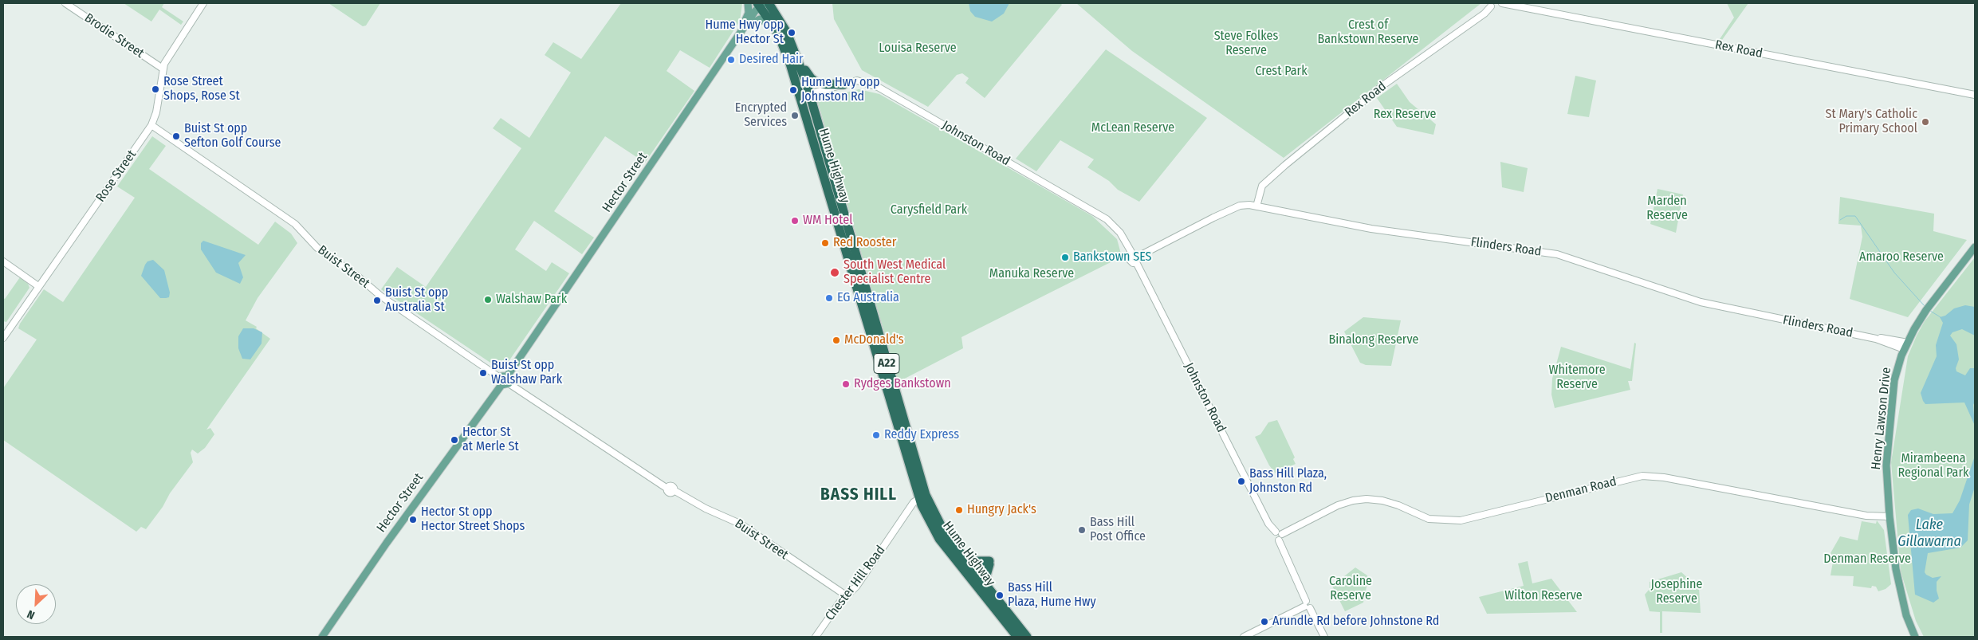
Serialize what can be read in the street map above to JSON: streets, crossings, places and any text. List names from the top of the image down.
{
  "streets": {
    "highway": ["Hume Highway", "A22"],
    "main road": ["Hector Street", "Henry Lawson Drive"],
    "street": [
      "Brodie Street",
      "Rex Road",
      "Johnston Road",
      "Rose Street",
      "Flinders Road",
      "Buist Street",
      "Denman Road",
      "Chester Hill Road"
    ]
  },
  "crossings": [
    ["Brodie Street", "Rose Street"],
    ["Rex Road", "Flinders Road"],
    ["Johnston Road", "Hume Highway"],
    ["Johnston Road", "Flinders Road"],
    ["Johnston Road", "Denman Road"],
    ["Hume Highway", "Hector Street"],
    ["Hume Highway", "Chester Hill Road"],
    ["Rose Street", "Buist Street"],
    ["Hector Street", "Buist Street"],
    ["Flinders Road", "Henry Lawson Drive"],
    ["Buist Street", "Chester Hill Road"],
    ["Henry Lawson Drive", "Denman Road"]
  ],
  "districts": ["BASS HILL"],
  "water": ["Lake Gillawarna"],
  "parks": [
    "Crest of Bankstown Reserve",
    "Steve Folkes Reserve",
    "Louisa Reserve",
    "Crest Park",
    "Rex Reserve",
    "McLean Reserve",
    "Marden Reserve",
    "Carysfield Park",
    "Amaroo Reserve",
    "Manuka Reserve",
    "Binalong Reserve",
    "Whitemore Reserve",
    "Mirambeena Regional Park",
    "Denman Reserve",
    "Caroline Reserve",
    "Josephine Reserve",
    "Wilton Reserve"
  ],
  "places": [
    "Hume Hwy opp Hector St",
    "Desired Hair",
    "Rose Street Shops, Rose St",
    "Hume Hwy opp Johnston Rd",
    "Encrypted Services",
    "St Mary's Catholic Primary School",
    "Buist St opp Sefton Golf Course",
    "WM Hotel",
    "Red Rooster",
    "Bankstown SES",
    "South West Medical Specialist Centre",
    "EG Australia",
    "Walshaw Park",
    "Buist St opp Australia St",
    "McDonald's",
    "Buist St opp Walshaw Park",
    "Rydges Bankstown",
    "Reddy Express",
    "Hector St at Merle St",
    "Bass Hill Plaza, Johnston Rd",
    "Hungry Jack's",
    "Hector St opp Hector Street Shops",
    "Bass Hill Post Office",
    "Bass Hill Plaza, Hume Hwy",
    "Arundle Rd before Johnstone Rd"
  ],
  "north": "bottom left"
}
